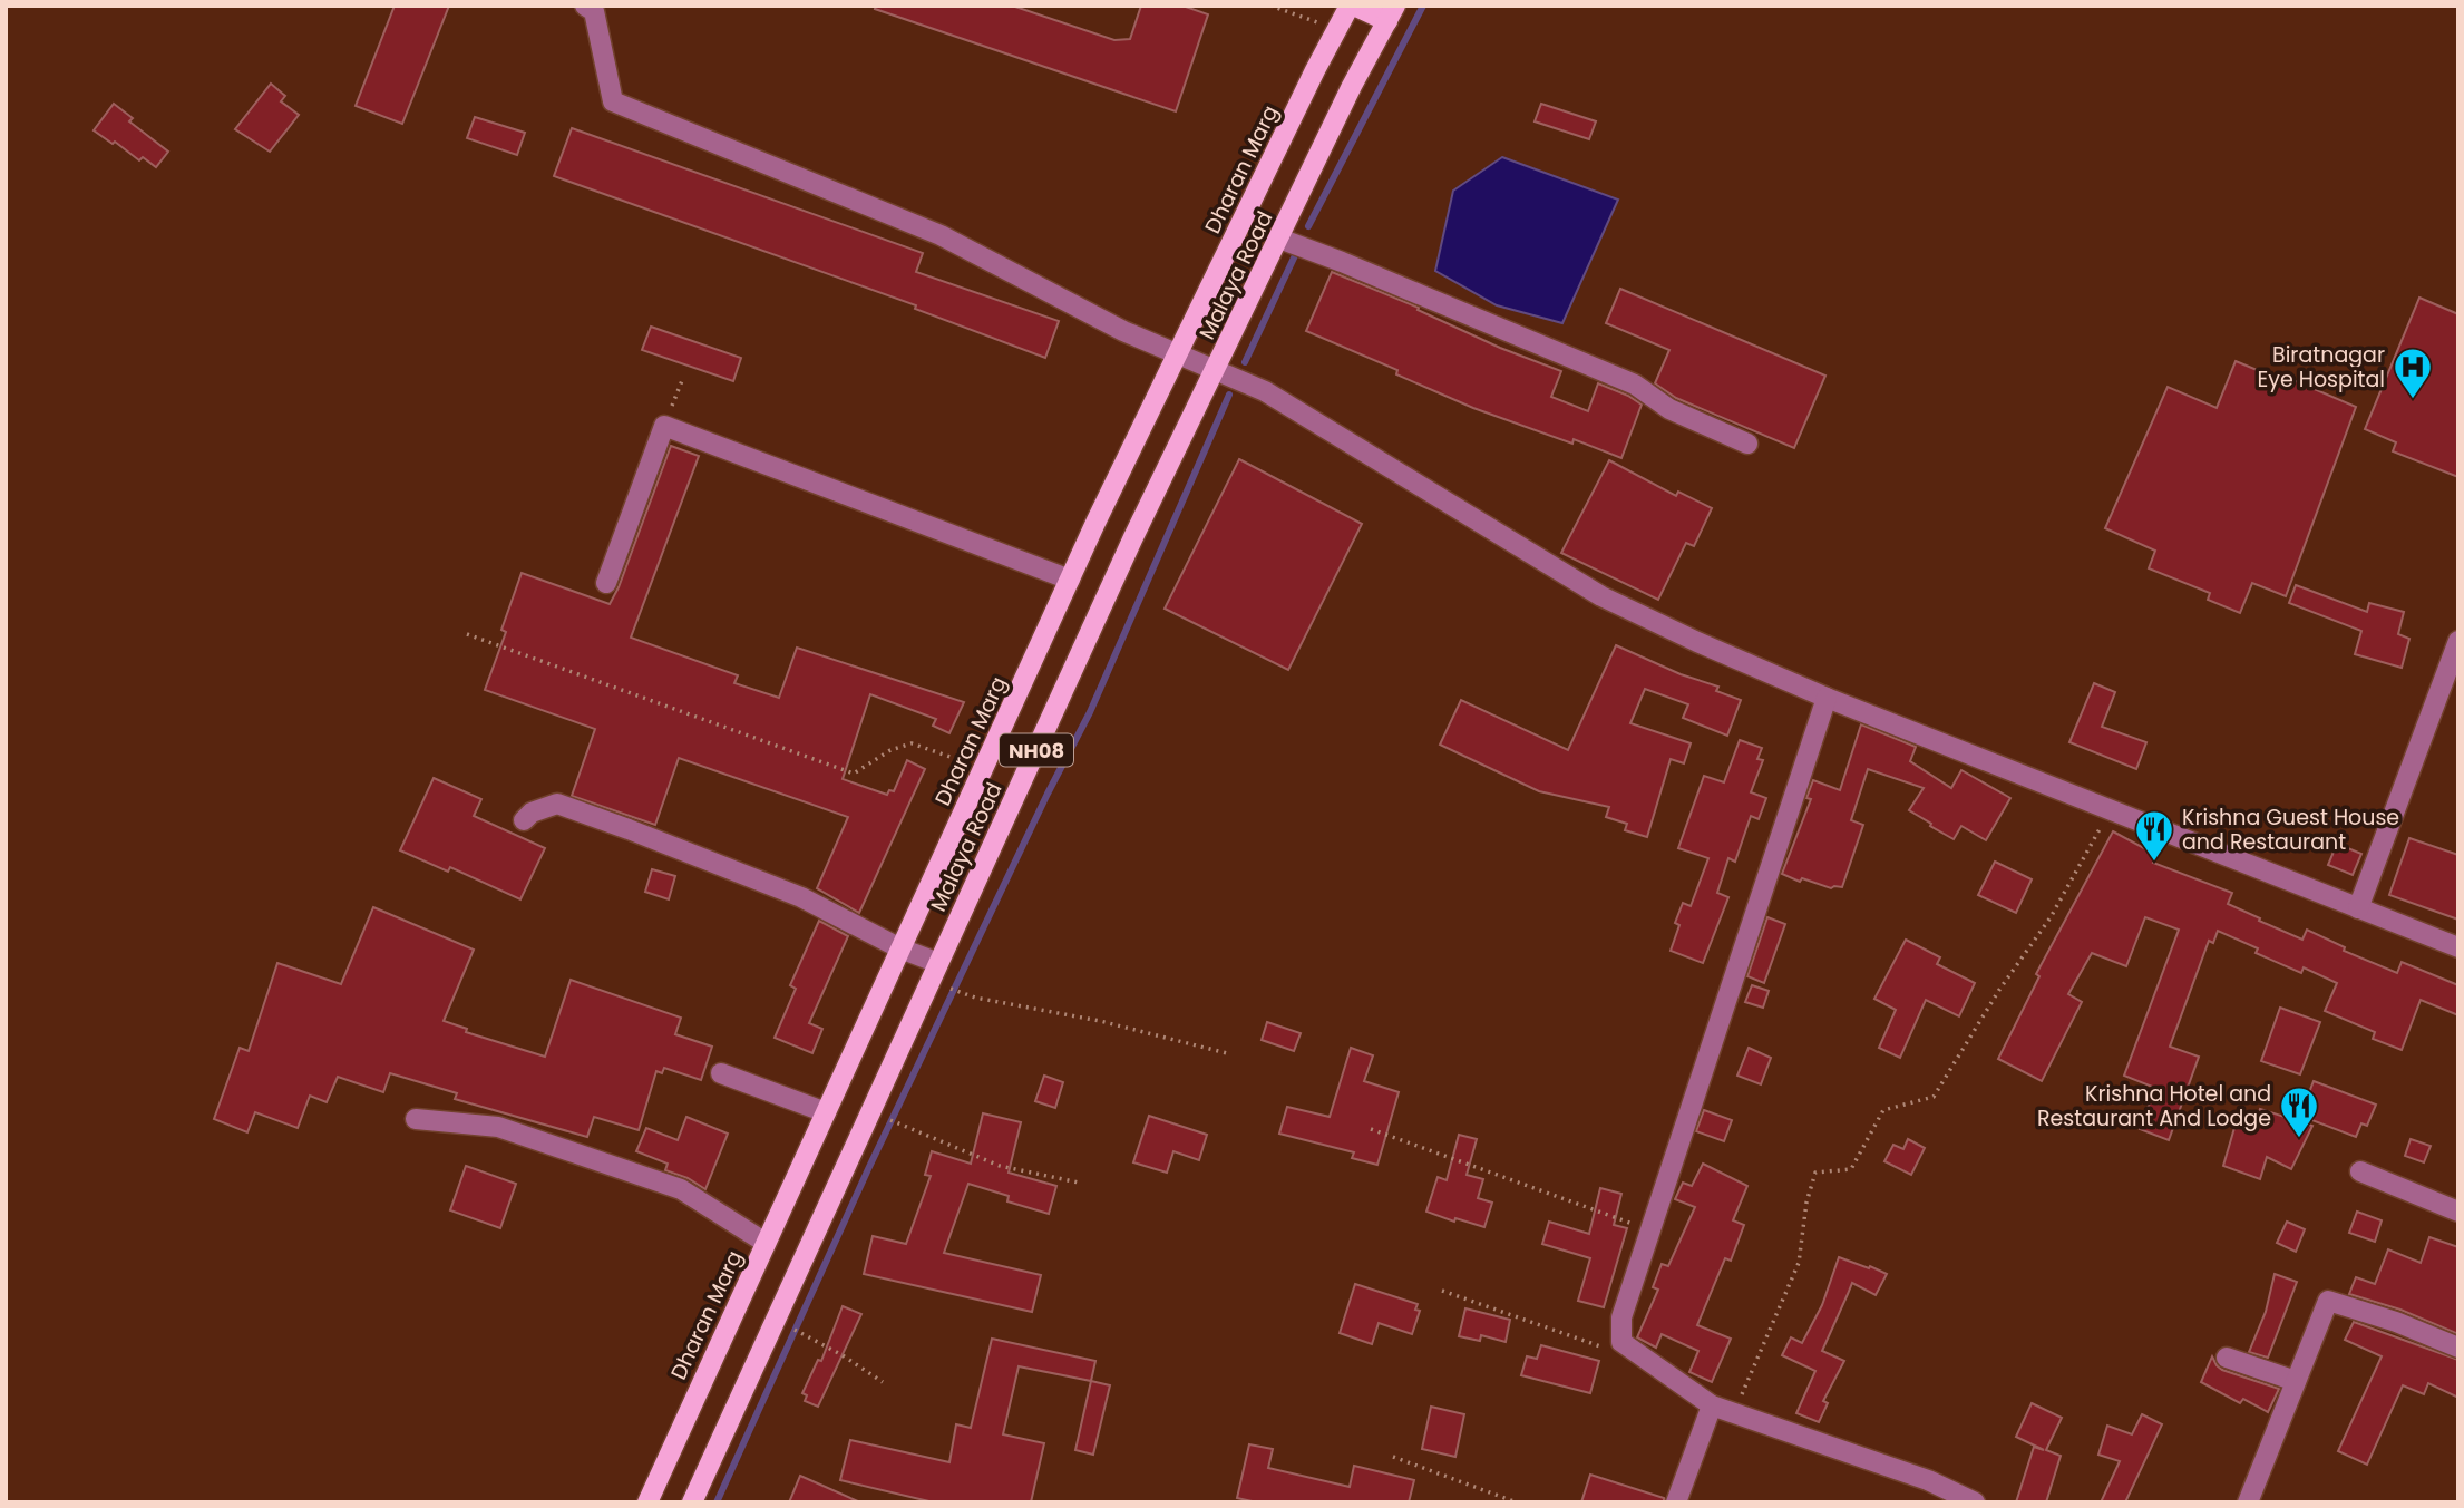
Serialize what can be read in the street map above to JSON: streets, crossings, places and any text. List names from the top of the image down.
{
  "streets": {
    "main road": ["Dharan Marg", "Malaya Road", "NH08"]
  },
  "places": {
    "hospital": ["Biratnagar Eye Hospital"],
    "restaurant": ["Krishna Guest House and Restaurant", "Krishna Hotel and Restaurant And Lodge"]
  }
}
